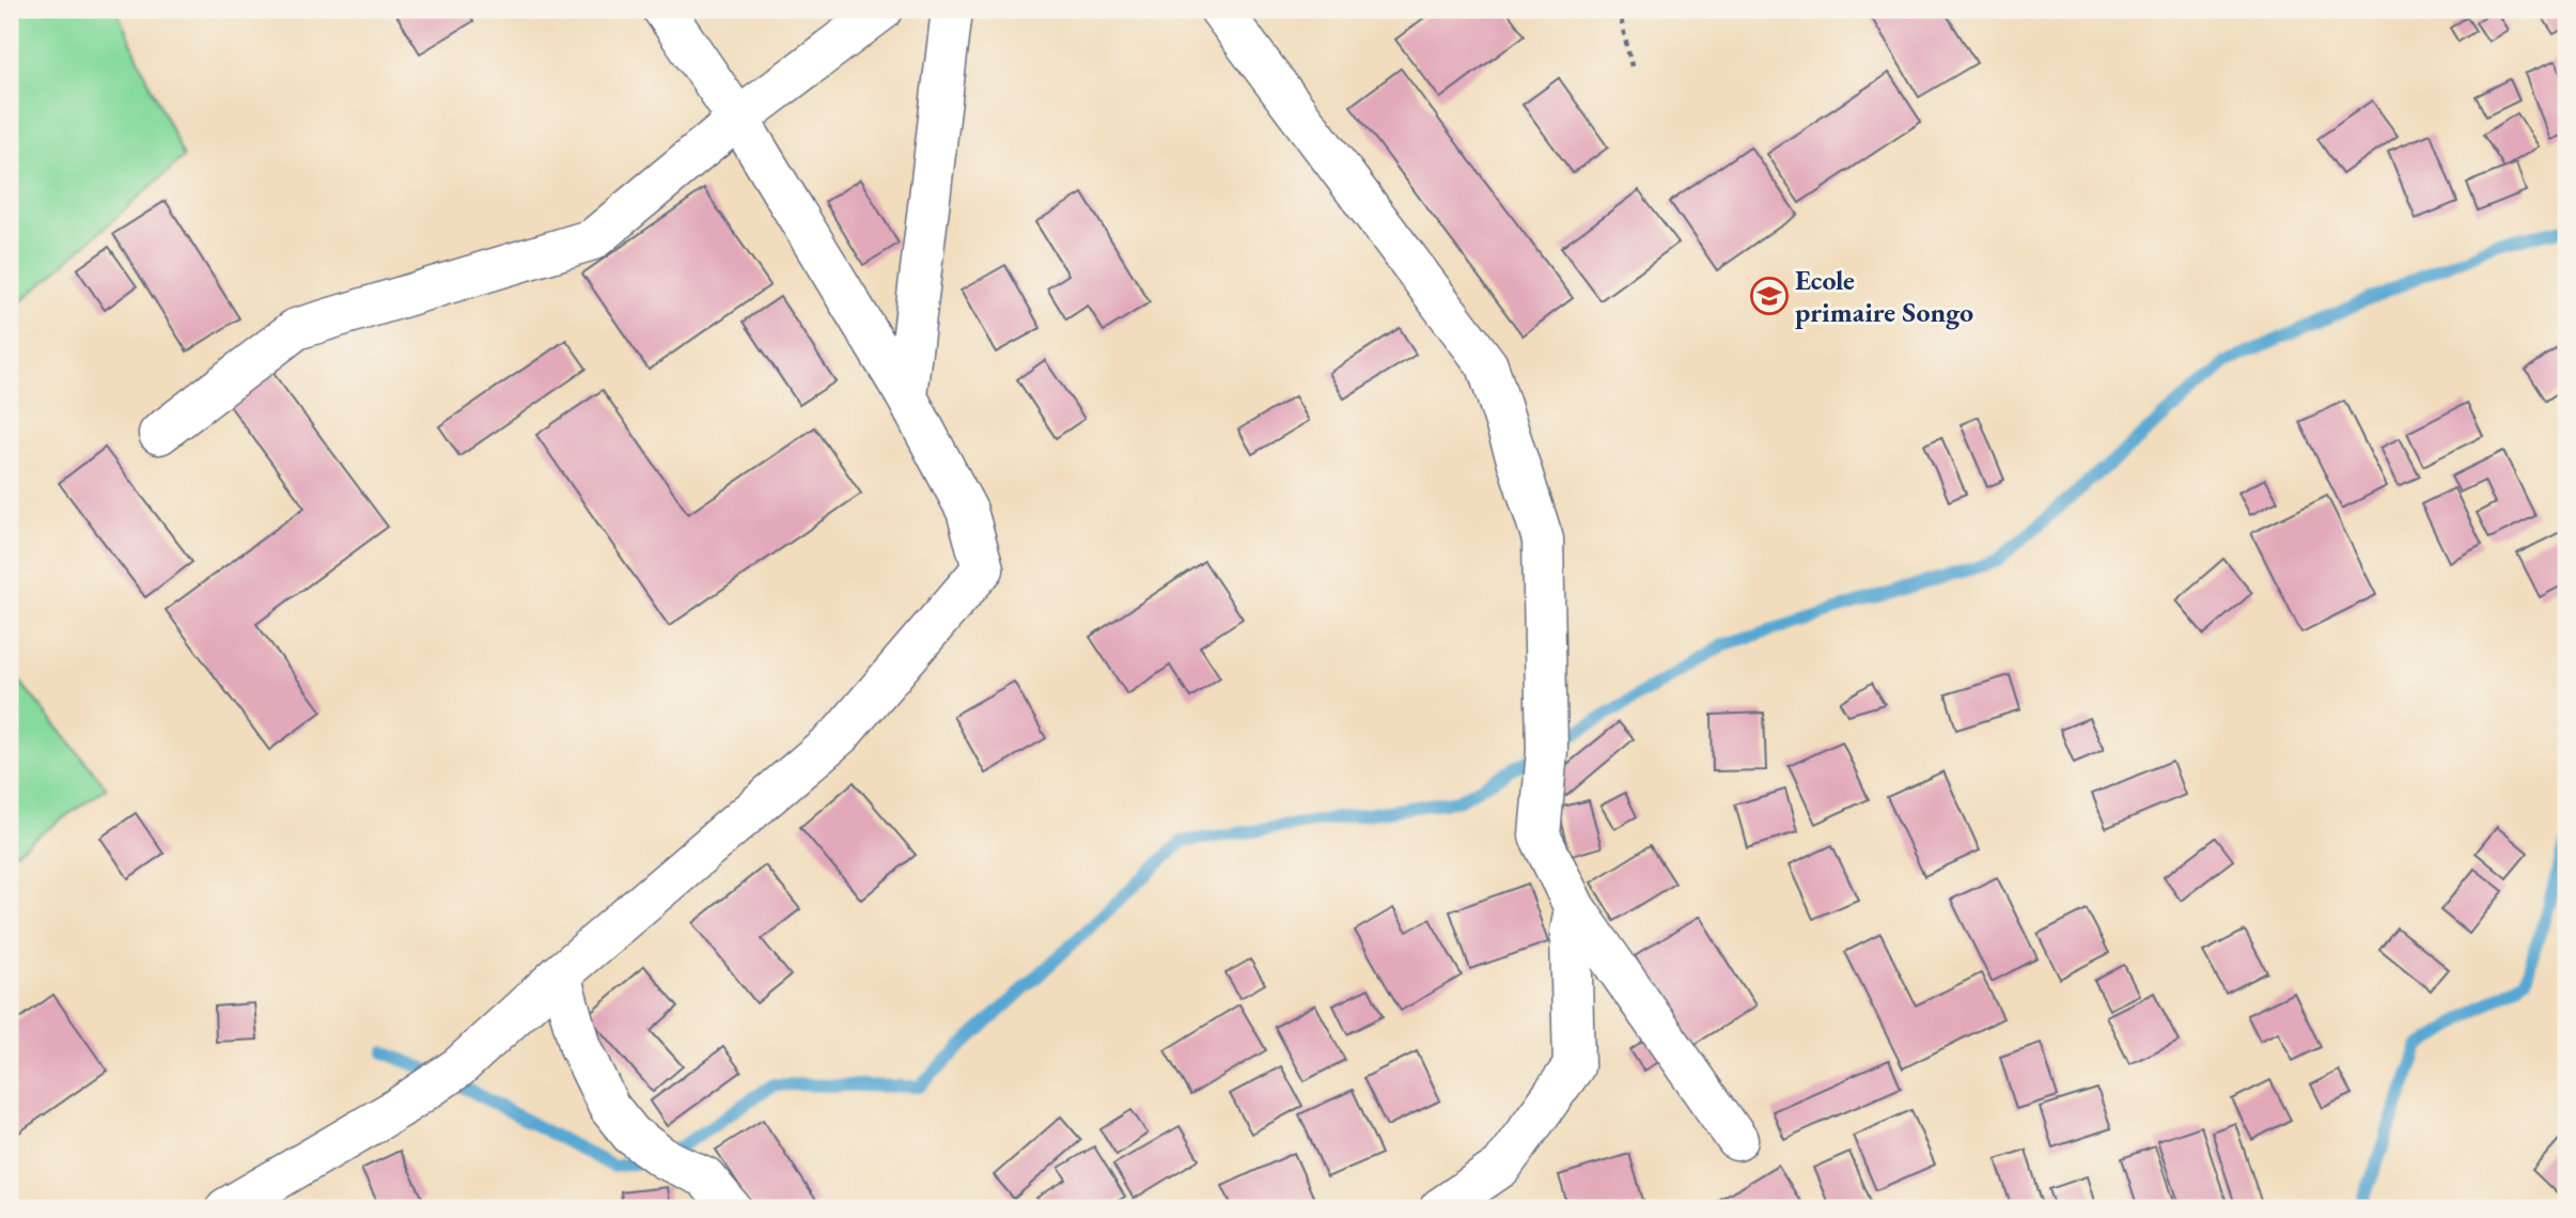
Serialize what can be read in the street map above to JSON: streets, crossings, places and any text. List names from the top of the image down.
{
  "places": {
    "school or university": ["Ecole primaire Songo"]
  }
}
